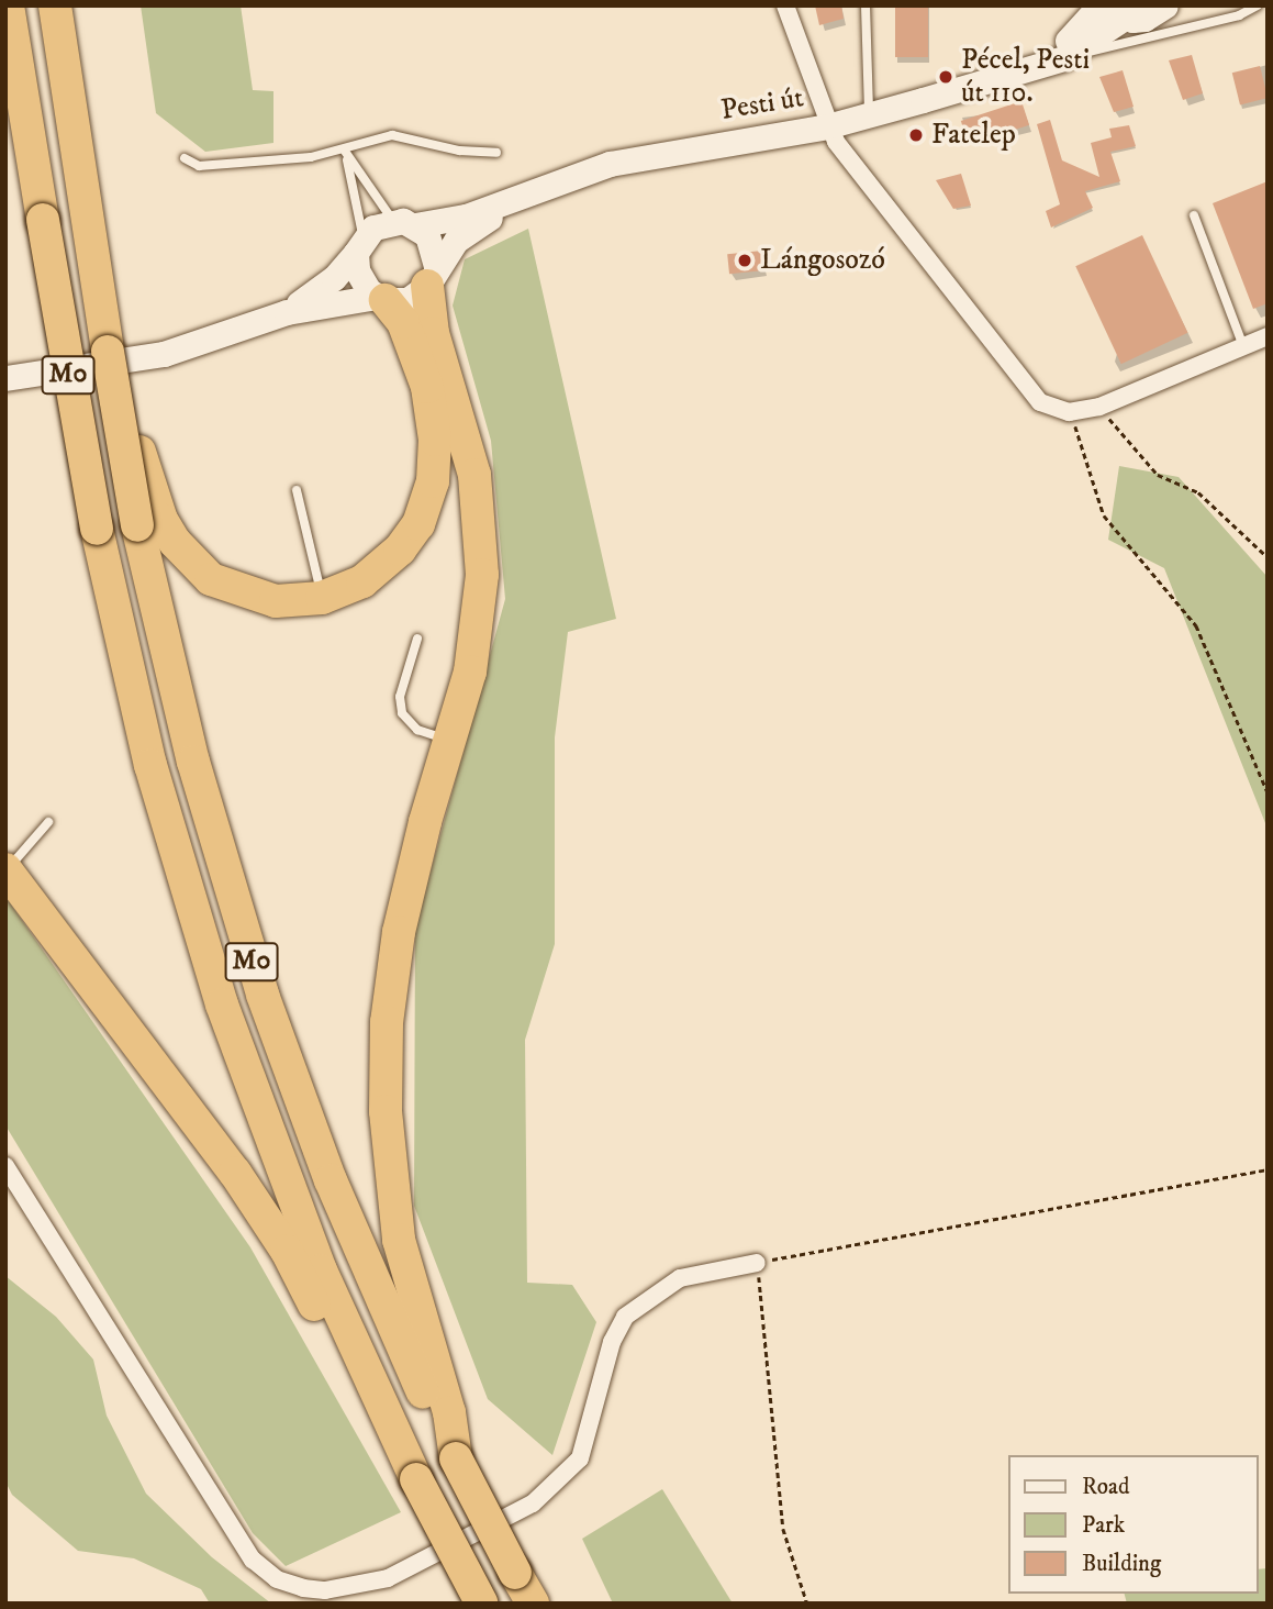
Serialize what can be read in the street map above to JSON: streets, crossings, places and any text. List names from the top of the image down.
{
  "streets": {
    "highway": ["M0"],
    "main road": ["Pesti út"]
  },
  "places": ["Pécel, Pesti út 110.", "Fatelep", "Lángosozó"],
  "legend": ["Road", "Park", "Building"]
}
